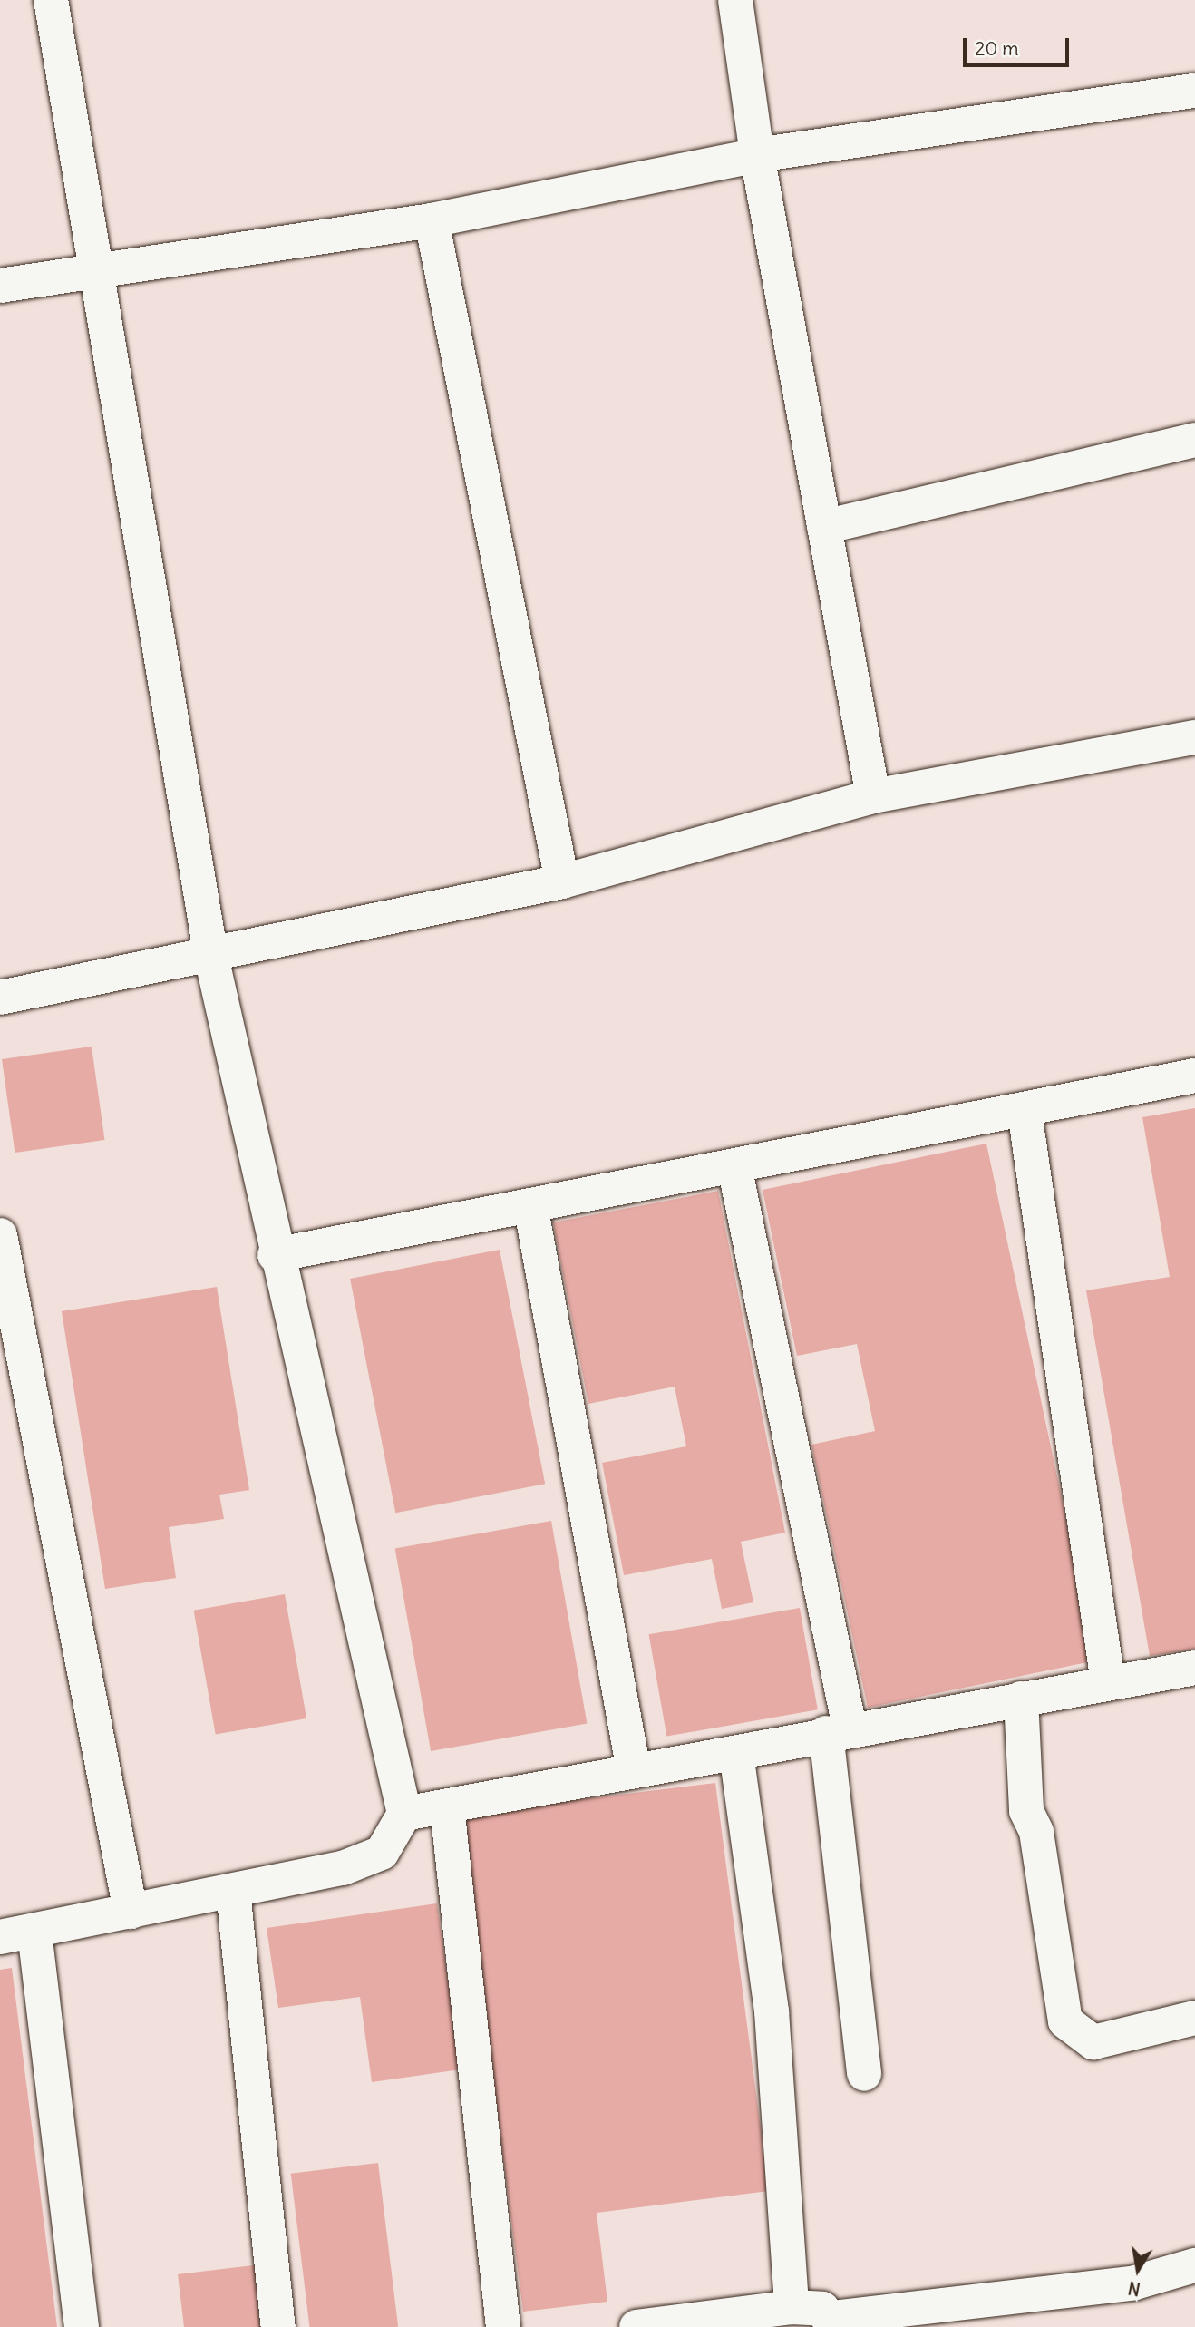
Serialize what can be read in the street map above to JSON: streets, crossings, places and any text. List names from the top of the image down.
{
  "scale_bar": "20 m",
  "north": "bottom"
}
